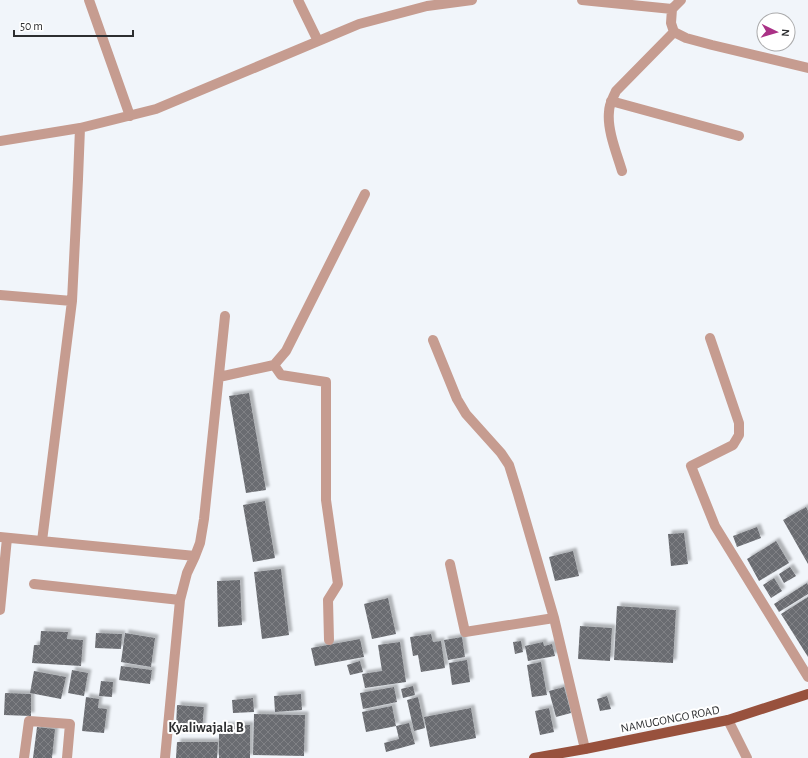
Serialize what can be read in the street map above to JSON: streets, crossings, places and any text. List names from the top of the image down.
{
  "streets": {
    "main road": ["NAMUGONGO ROAD"]
  },
  "districts": ["Kyaliwajala B"],
  "scale_bar": "50 m",
  "north": "right"
}
